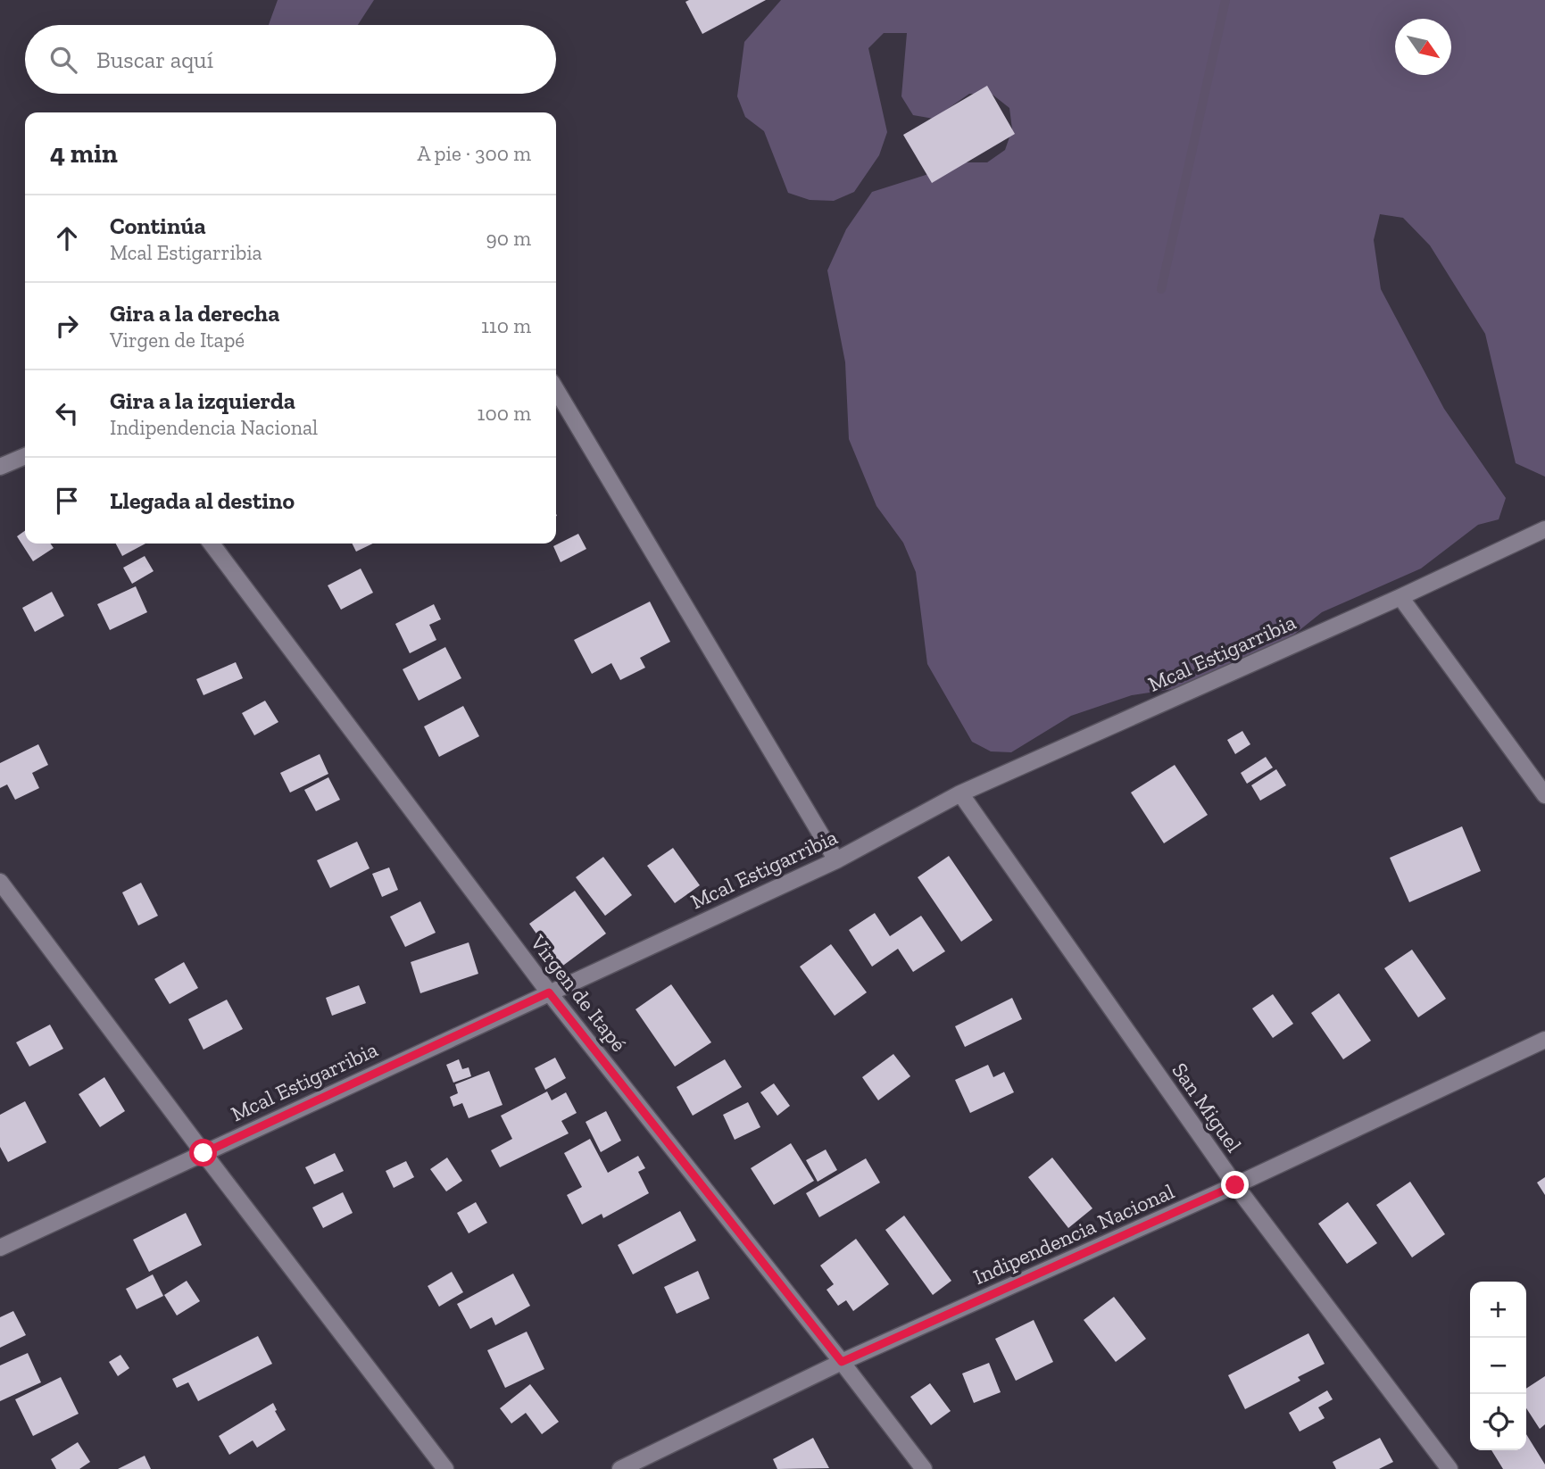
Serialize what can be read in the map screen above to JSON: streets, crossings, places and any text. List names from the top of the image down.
{
  "streets": {
    "street": [
      "Mcal Estigarribia",
      "Virgen de Itapé",
      "San Miguel",
      "Indipendencia Nacional"
    ]
  },
  "crossings": [
    ["Mcal Estigarribia", "Virgen de Itapé"],
    ["Mcal Estigarribia", "San Miguel"],
    ["Virgen de Itapé", "Indipendencia Nacional"],
    ["San Miguel", "Indipendencia Nacional"]
  ],
  "north": "bottom right",
  "page": {
    "search": "Buscar aquí",
    "heading": ["4 min", "A pie · 300 m"],
    "list": [
      ["Continúa", "Mcal Estigarribia", "90 m"],
      ["Gira a la derecha", "Virgen de Itapé", "110 m"],
      ["Gira a la izquierda", "Indipendencia Nacional", "100 m"],
      "Llegada al destino"
    ],
    "map_buttons": ["+", "−"]
  }
}
